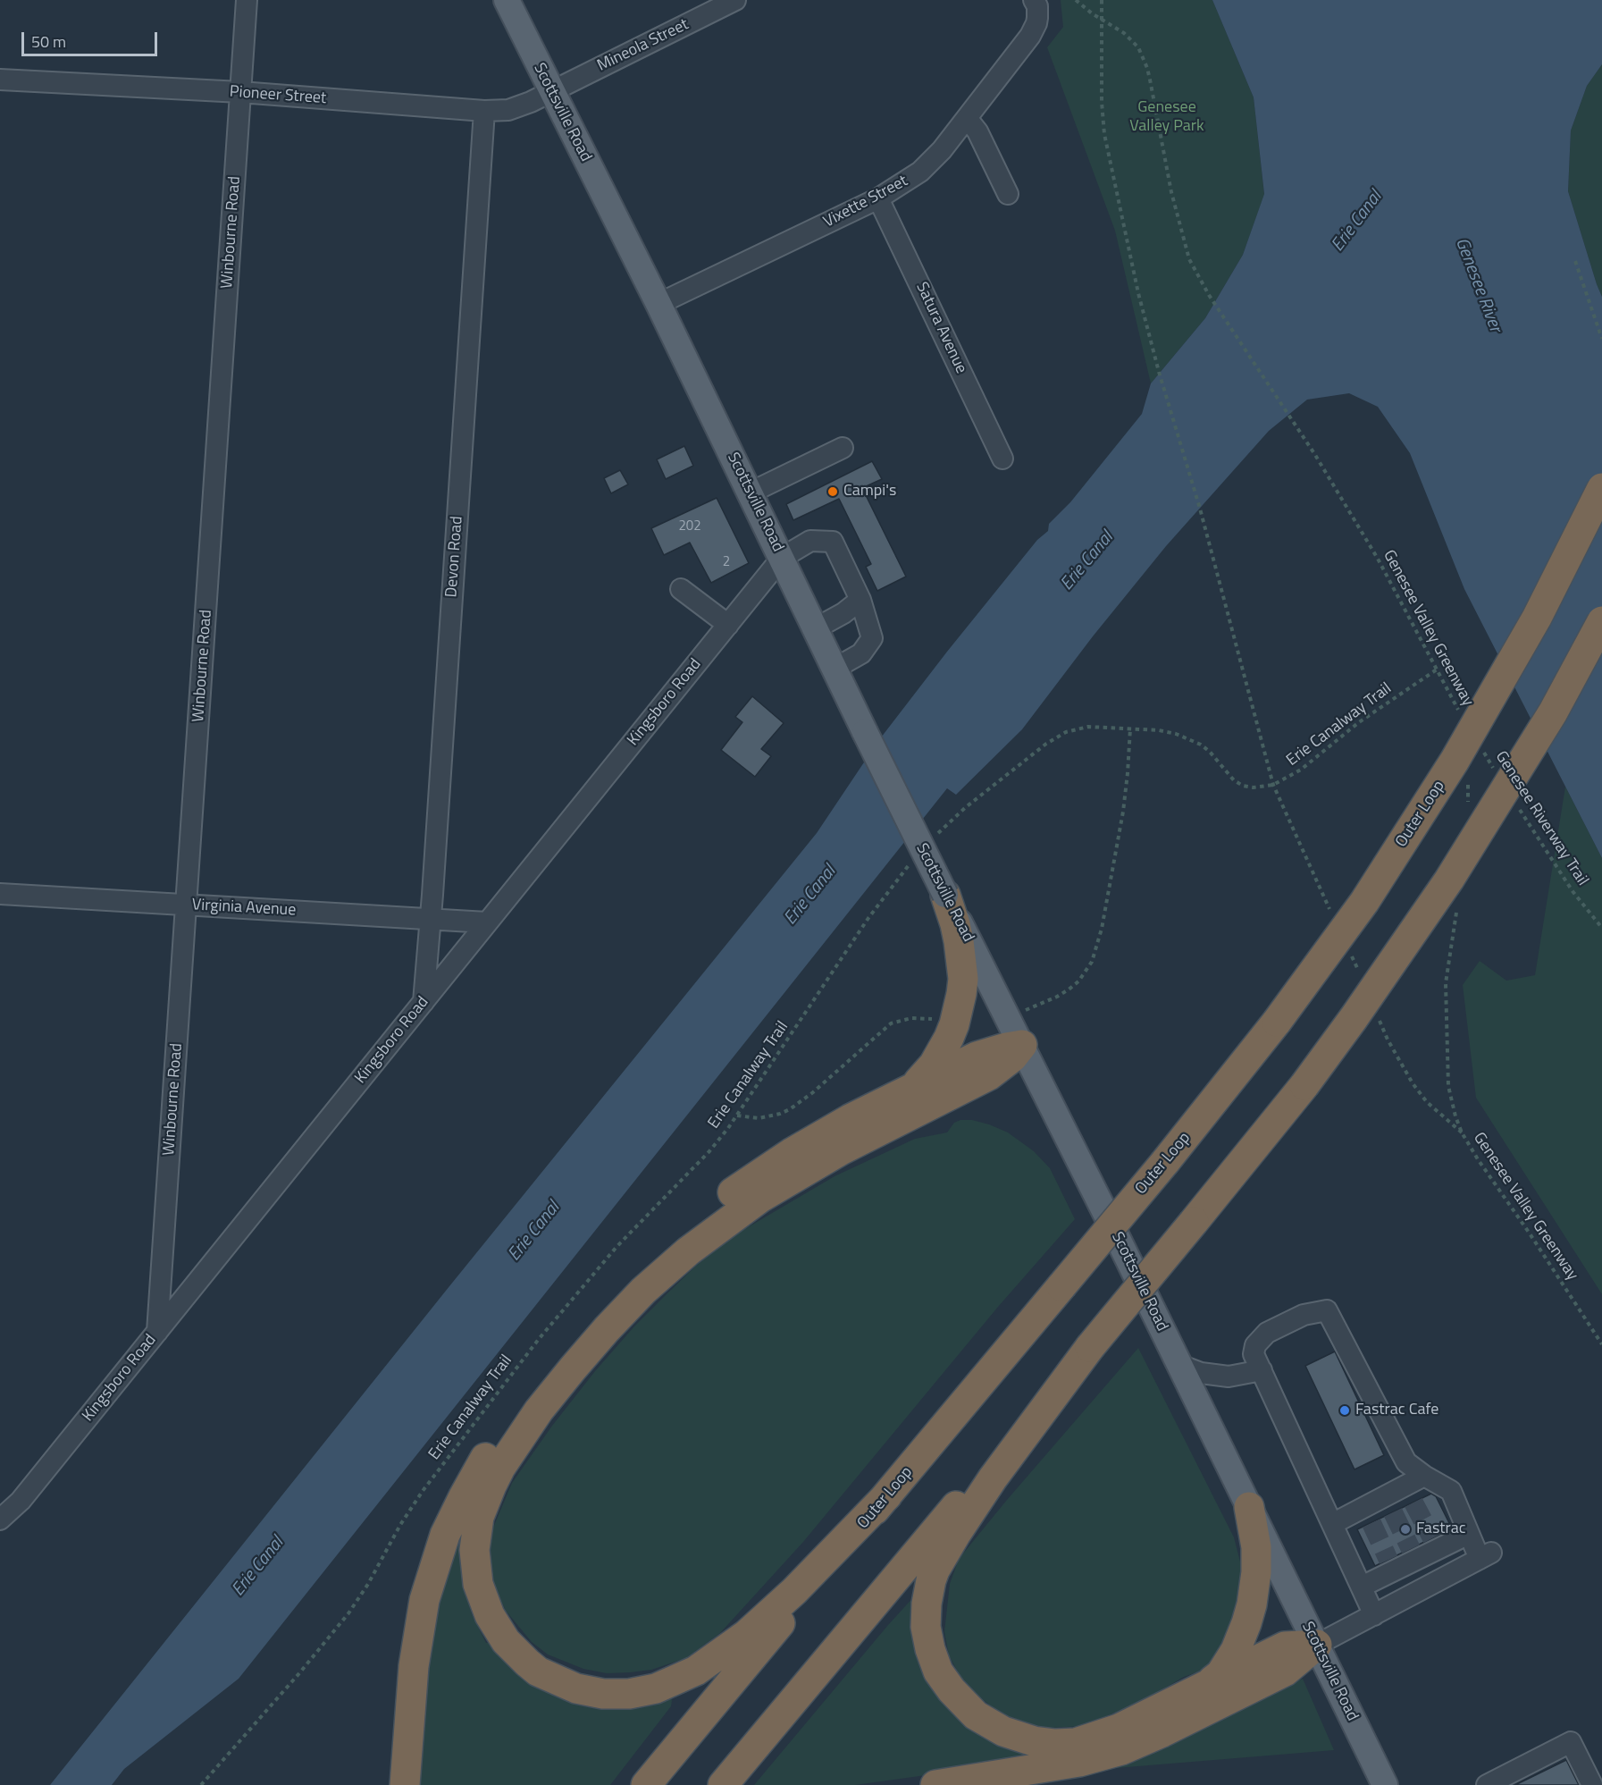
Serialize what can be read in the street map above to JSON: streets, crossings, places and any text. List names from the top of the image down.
{
  "streets": {
    "highway": ["Outer Loop"],
    "main road": ["Scottsville Road"],
    "street": [
      "Mineola Street",
      "Pioneer Street",
      "Vixette Street",
      "Winbourne Road",
      "Satura Avenue",
      "Devon Road",
      "Kingsboro Road",
      "Virginia Avenue"
    ],
    "path": ["Genesee Valley Greenway", "Erie Canalway Trail", "Genesee Riverway Trail"]
  },
  "crossings": [
    ["Mineola Street", "Pioneer Street"],
    ["Mineola Street", "Scottsville Road"],
    ["Pioneer Street", "Scottsville Road"],
    ["Pioneer Street", "Winbourne Road"],
    ["Pioneer Street", "Devon Road"],
    ["Scottsville Road", "Vixette Street"],
    ["Scottsville Road", "Kingsboro Road"],
    ["Vixette Street", "Satura Avenue"],
    ["Winbourne Road", "Kingsboro Road"],
    ["Winbourne Road", "Virginia Avenue"],
    ["Devon Road", "Kingsboro Road"],
    ["Devon Road", "Virginia Avenue"],
    ["Genesee Valley Greenway", "Erie Canalway Trail"],
    ["Kingsboro Road", "Virginia Avenue"]
  ],
  "water": ["Erie Canal", "Genesee River"],
  "parks": ["Genesee Valley Park"],
  "places": ["Campi's", "Fastrac Cafe", "Fastrac"],
  "house_numbers": ["202", "2"],
  "scale_bar": "50 m"
}
